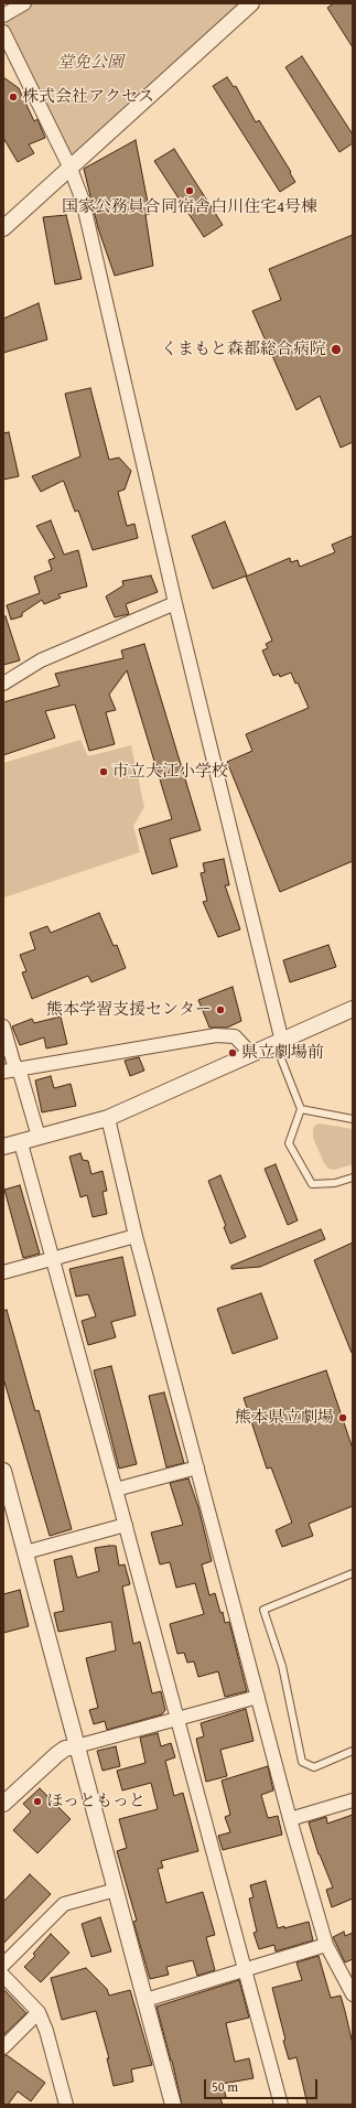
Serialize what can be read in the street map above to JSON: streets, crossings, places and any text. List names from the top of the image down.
{
  "parks": ["堂免公園"],
  "places": [
    "株式会社アクセス",
    "国家公務員合同宿舎白川住宅4号棟",
    "くまもと森都総合病院",
    "市立大江小学校",
    "熊本学習支援センター",
    "県立劇場前",
    "熊本県立劇場",
    "ほっともっと"
  ],
  "scale_bar": "50 m"
}
